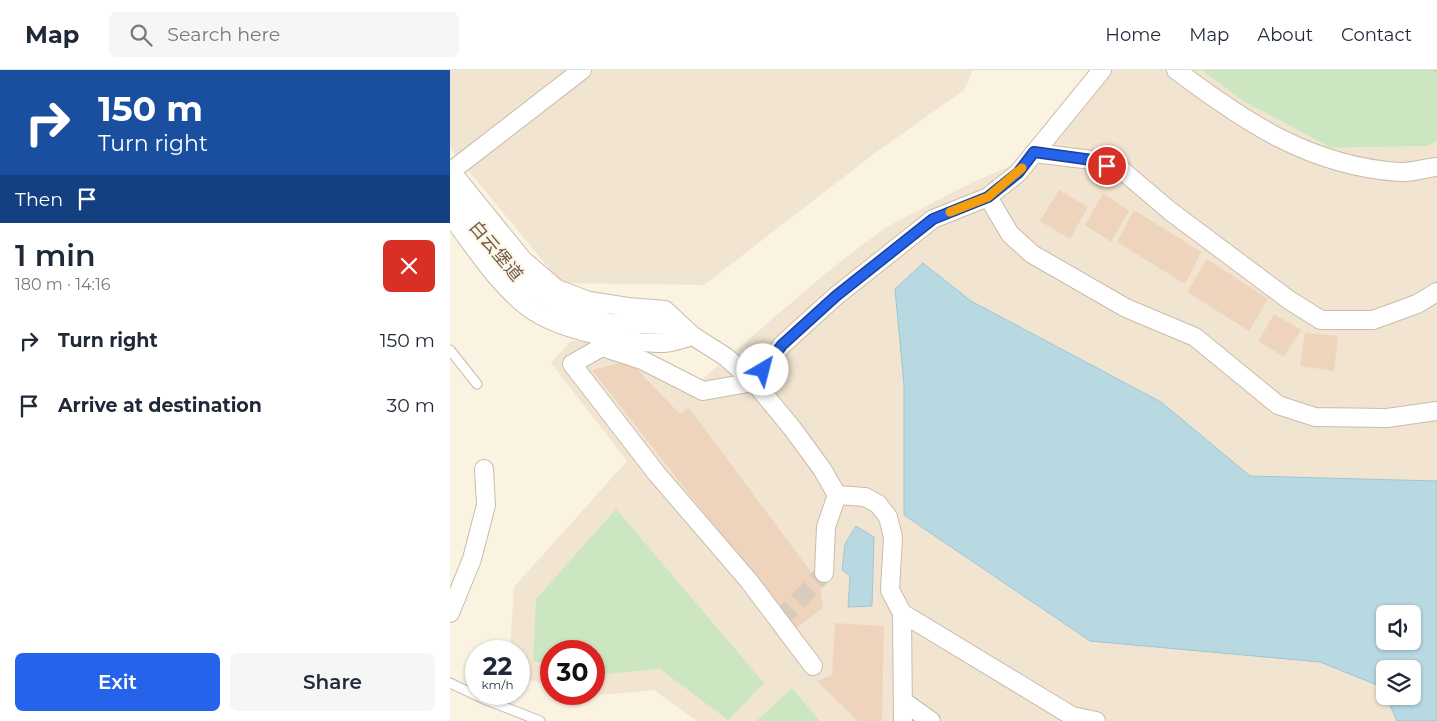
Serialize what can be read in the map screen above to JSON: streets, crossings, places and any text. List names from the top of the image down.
{
  "streets": {
    "street": ["白云堡道"]
  },
  "page": {
    "header": "Map",
    "search": "Search here",
    "nav": [
      "Home",
      "Map",
      "About",
      "Contact"
    ],
    "turn": ["150 m", "Turn right"],
    "then": "Then",
    "heading": ["1 min", "180 m · 14:16"],
    "list": [
      {
        "name": "Turn right",
        "value": "150 m"
      },
      {
        "name": "Arrive at destination",
        "value": "30 m"
      }
    ],
    "speed": "22 km/h",
    "limit": "30",
    "buttons": ["Exit", "Share"]
  }
}
